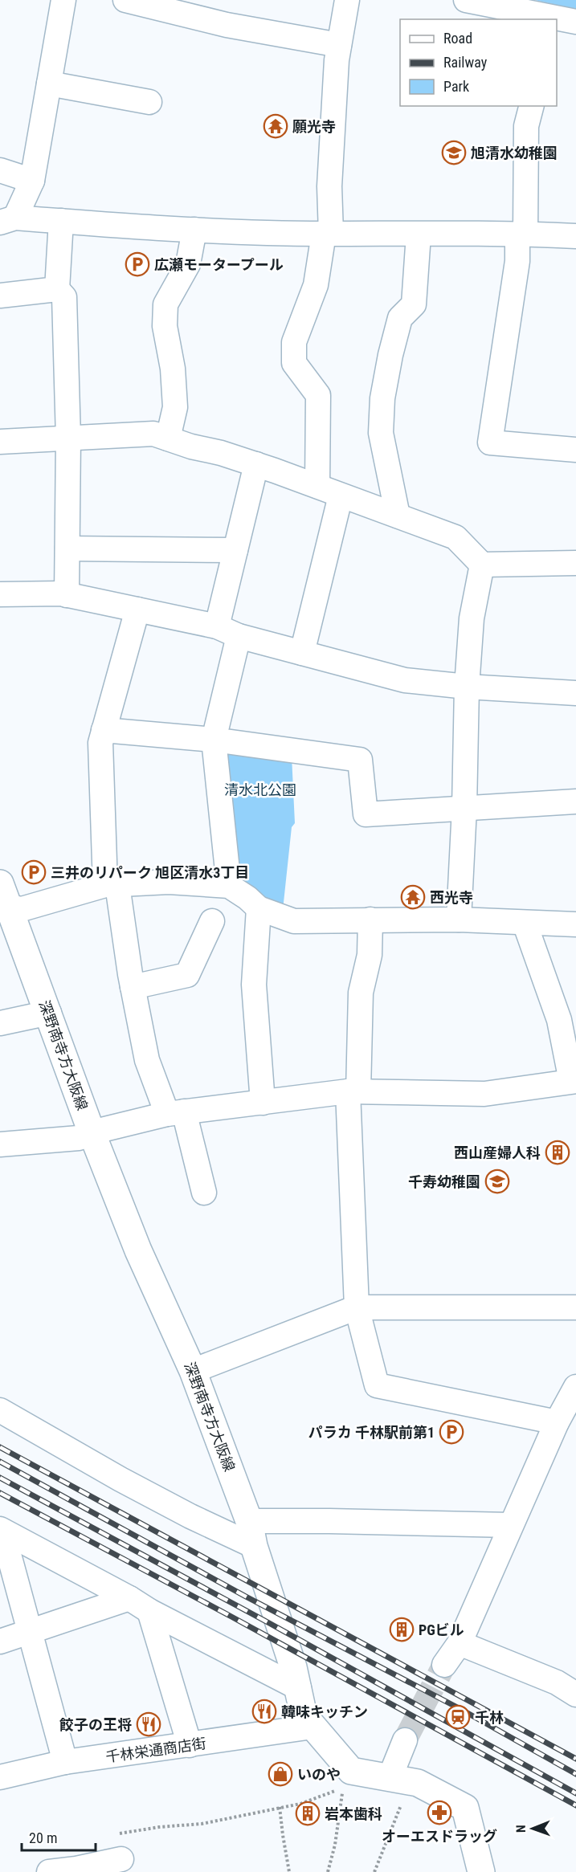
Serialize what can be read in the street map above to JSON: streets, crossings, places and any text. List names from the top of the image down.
{
  "streets": {
    "main road": ["深野南寺方大阪線"],
    "street": ["千林栄通商店街"]
  },
  "crossings": [
    ["深野南寺方大阪線", "千林栄通商店街"]
  ],
  "parks": ["清水北公園"],
  "places": {
    "temple": ["願光寺", "西光寺"],
    "school or university": ["旭清水幼稚園", "千寿幼稚園"],
    "parking": ["広瀬モータープール", "三井のリパーク 旭区清水3丁目", "パラカ 千林駅前第1"],
    "building": ["西山産婦人科", "PGビル", "岩本歯科"],
    "restaurant": ["韓味キッチン", "餃子の王将"],
    "station": ["千林"],
    "shop": ["いのや"],
    "pharmacy": ["オーエスドラッグ"]
  },
  "legend": ["Road", "Railway", "Park"],
  "scale_bar": "20 m",
  "north": "left"
}
